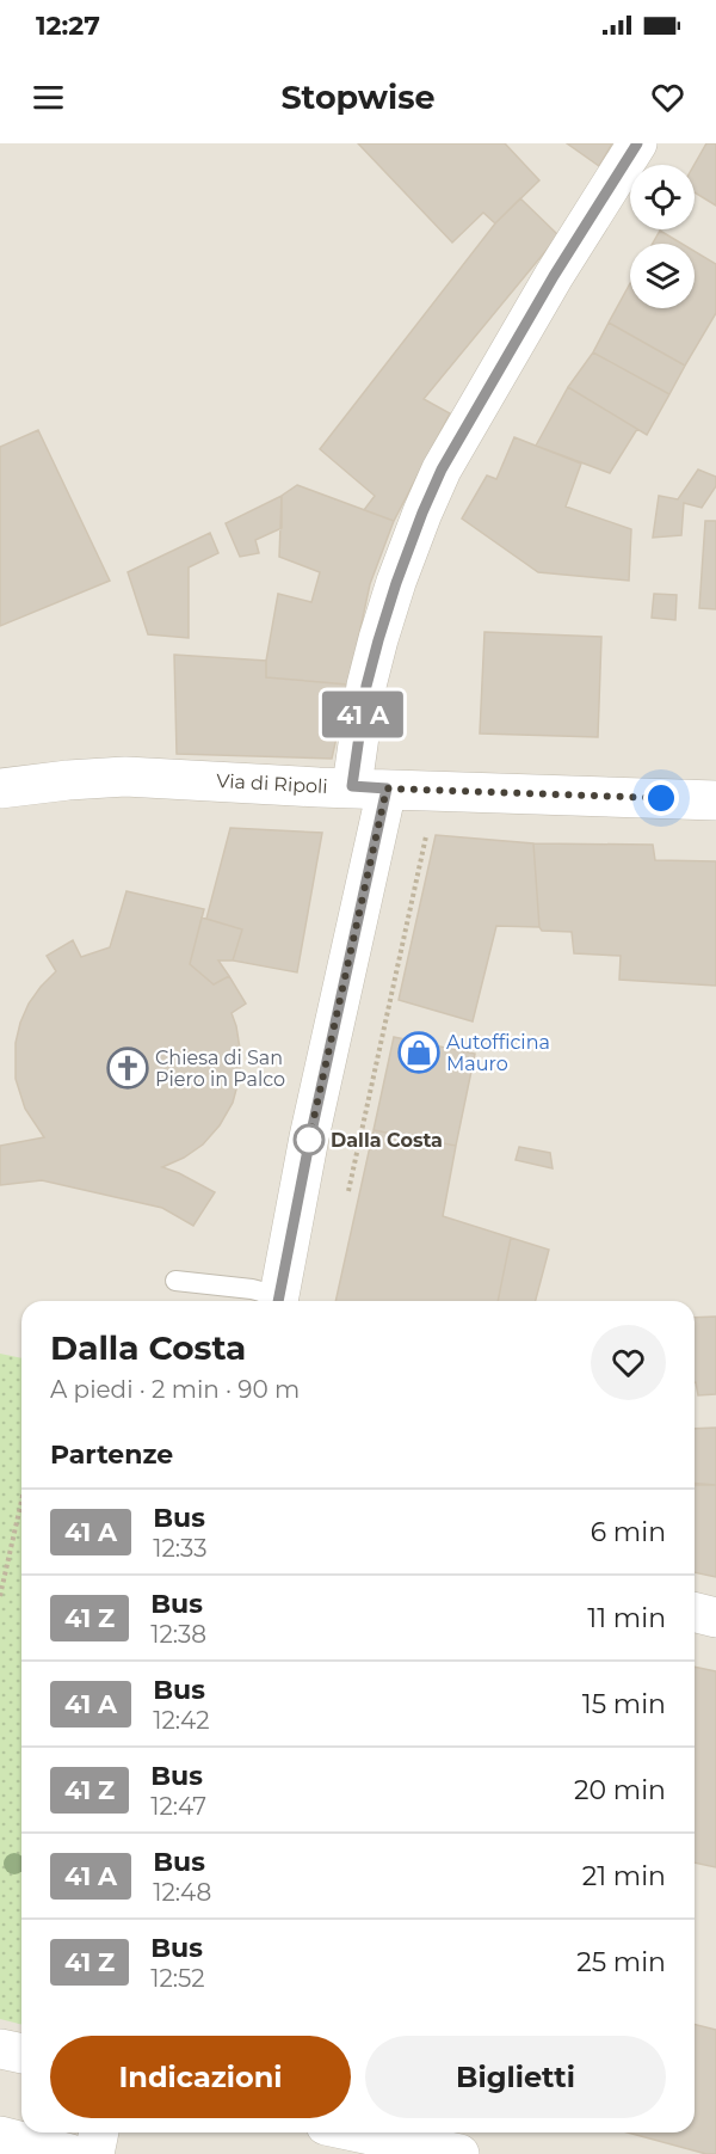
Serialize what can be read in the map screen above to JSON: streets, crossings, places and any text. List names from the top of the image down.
{
  "streets": {
    "street": ["Via di Ripoli"]
  },
  "places": {
    "shop": ["Autofficina Mauro"],
    "church": ["Chiesa di San Piero in Palco"],
    "other": ["Dalla Costa"]
  },
  "page": {
    "status": "12:27",
    "header": "Stopwise",
    "on_map": "41 A",
    "heading": [
      ["Dalla Costa", "A piedi · 2 min · 90 m"],
      "Partenze"
    ],
    "list": [
      {
        "mark": "41 A",
        "name": "Bus",
        "note": "12:33",
        "value": "6 min"
      },
      {
        "mark": "41 Z",
        "name": "Bus",
        "note": "12:38",
        "value": "11 min"
      },
      {
        "mark": "41 A",
        "name": "Bus",
        "note": "12:42",
        "value": "15 min"
      },
      {
        "mark": "41 Z",
        "name": "Bus",
        "note": "12:47",
        "value": "20 min"
      },
      {
        "mark": "41 A",
        "name": "Bus",
        "note": "12:48",
        "value": "21 min"
      },
      {
        "mark": "41 Z",
        "name": "Bus",
        "note": "12:52",
        "value": "25 min"
      }
    ],
    "buttons": ["Indicazioni", "Biglietti"]
  }
}
